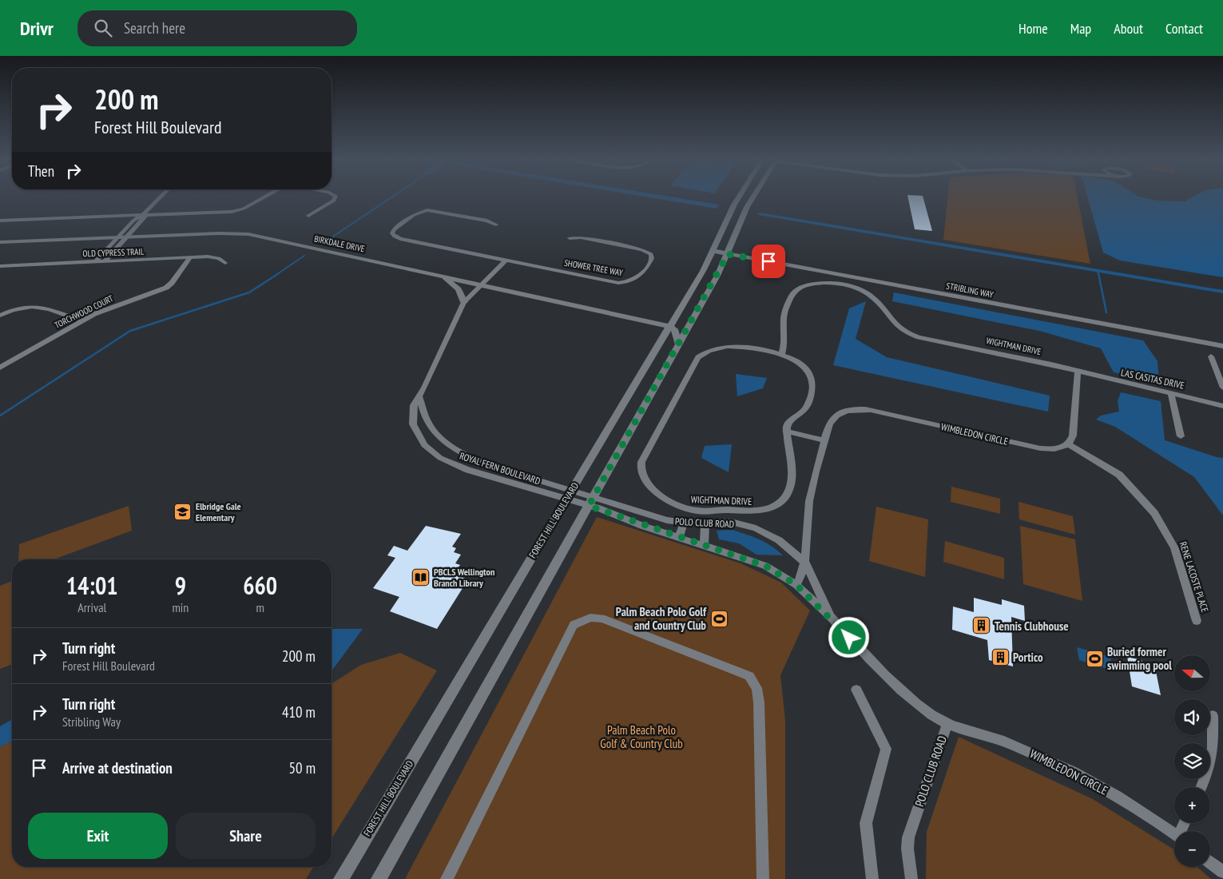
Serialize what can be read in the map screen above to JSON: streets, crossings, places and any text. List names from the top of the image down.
{
  "streets": {
    "main road": ["BIRKDALE DRIVE", "STRIBLING WAY", "FOREST HILL BOULEVARD"],
    "street": [
      "OLD CYPRESS TRAIL",
      "SHOWER TREE WAY",
      "TORCHWOOD COURT",
      "WIGHTMAN DRIVE",
      "LAS CASITAS DRIVE",
      "WIMBLEDON CIRCLE",
      "ROYAL FERN BOULEVARD",
      "POLO CLUB ROAD",
      "RENE LACOSTE PLACE"
    ]
  },
  "crossings": [
    ["BIRKDALE DRIVE", "ROYAL FERN BOULEVARD"],
    ["BIRKDALE DRIVE", "FOREST HILL BOULEVARD"],
    ["OLD CYPRESS TRAIL", "TORCHWOOD COURT"],
    ["STRIBLING WAY", "FOREST HILL BOULEVARD"],
    ["WIGHTMAN DRIVE", "LAS CASITAS DRIVE"],
    ["WIMBLEDON CIRCLE", "POLO CLUB ROAD"],
    ["WIMBLEDON CIRCLE", "RENE LACOSTE PLACE"],
    ["ROYAL FERN BOULEVARD", "FOREST HILL BOULEVARD"],
    ["ROYAL FERN BOULEVARD", "POLO CLUB ROAD"]
  ],
  "parks": ["Palm Beach Polo Golf & Country Club"],
  "places": {
    "school or university": ["Elbridge Gale Elementary"],
    "library": ["PBCLS Wellington Branch Library"],
    "sports": ["Palm Beach Polo Golf and Country Club", "Buried former swimming pool"],
    "building": ["Tennis Clubhouse", "Portico"]
  },
  "north": "left",
  "page": {
    "header": "Drivr",
    "search": "Search here",
    "nav": [
      "Home",
      "Map",
      "About",
      "Contact"
    ],
    "turn": ["200 m", "Forest Hill Boulevard"],
    "then": "Then",
    "eta": [
      "14:01",
      "Arrival",
      "9",
      "min",
      "660",
      "m"
    ],
    "list": [
      {
        "name": "Turn right",
        "note": "Forest Hill Boulevard",
        "value": "200 m"
      },
      {
        "name": "Turn right",
        "note": "Stribling Way",
        "value": "410 m"
      },
      {
        "name": "Arrive at destination",
        "value": "50 m"
      }
    ],
    "map_buttons": ["+", "−"],
    "buttons": ["Exit", "Share"]
  }
}
